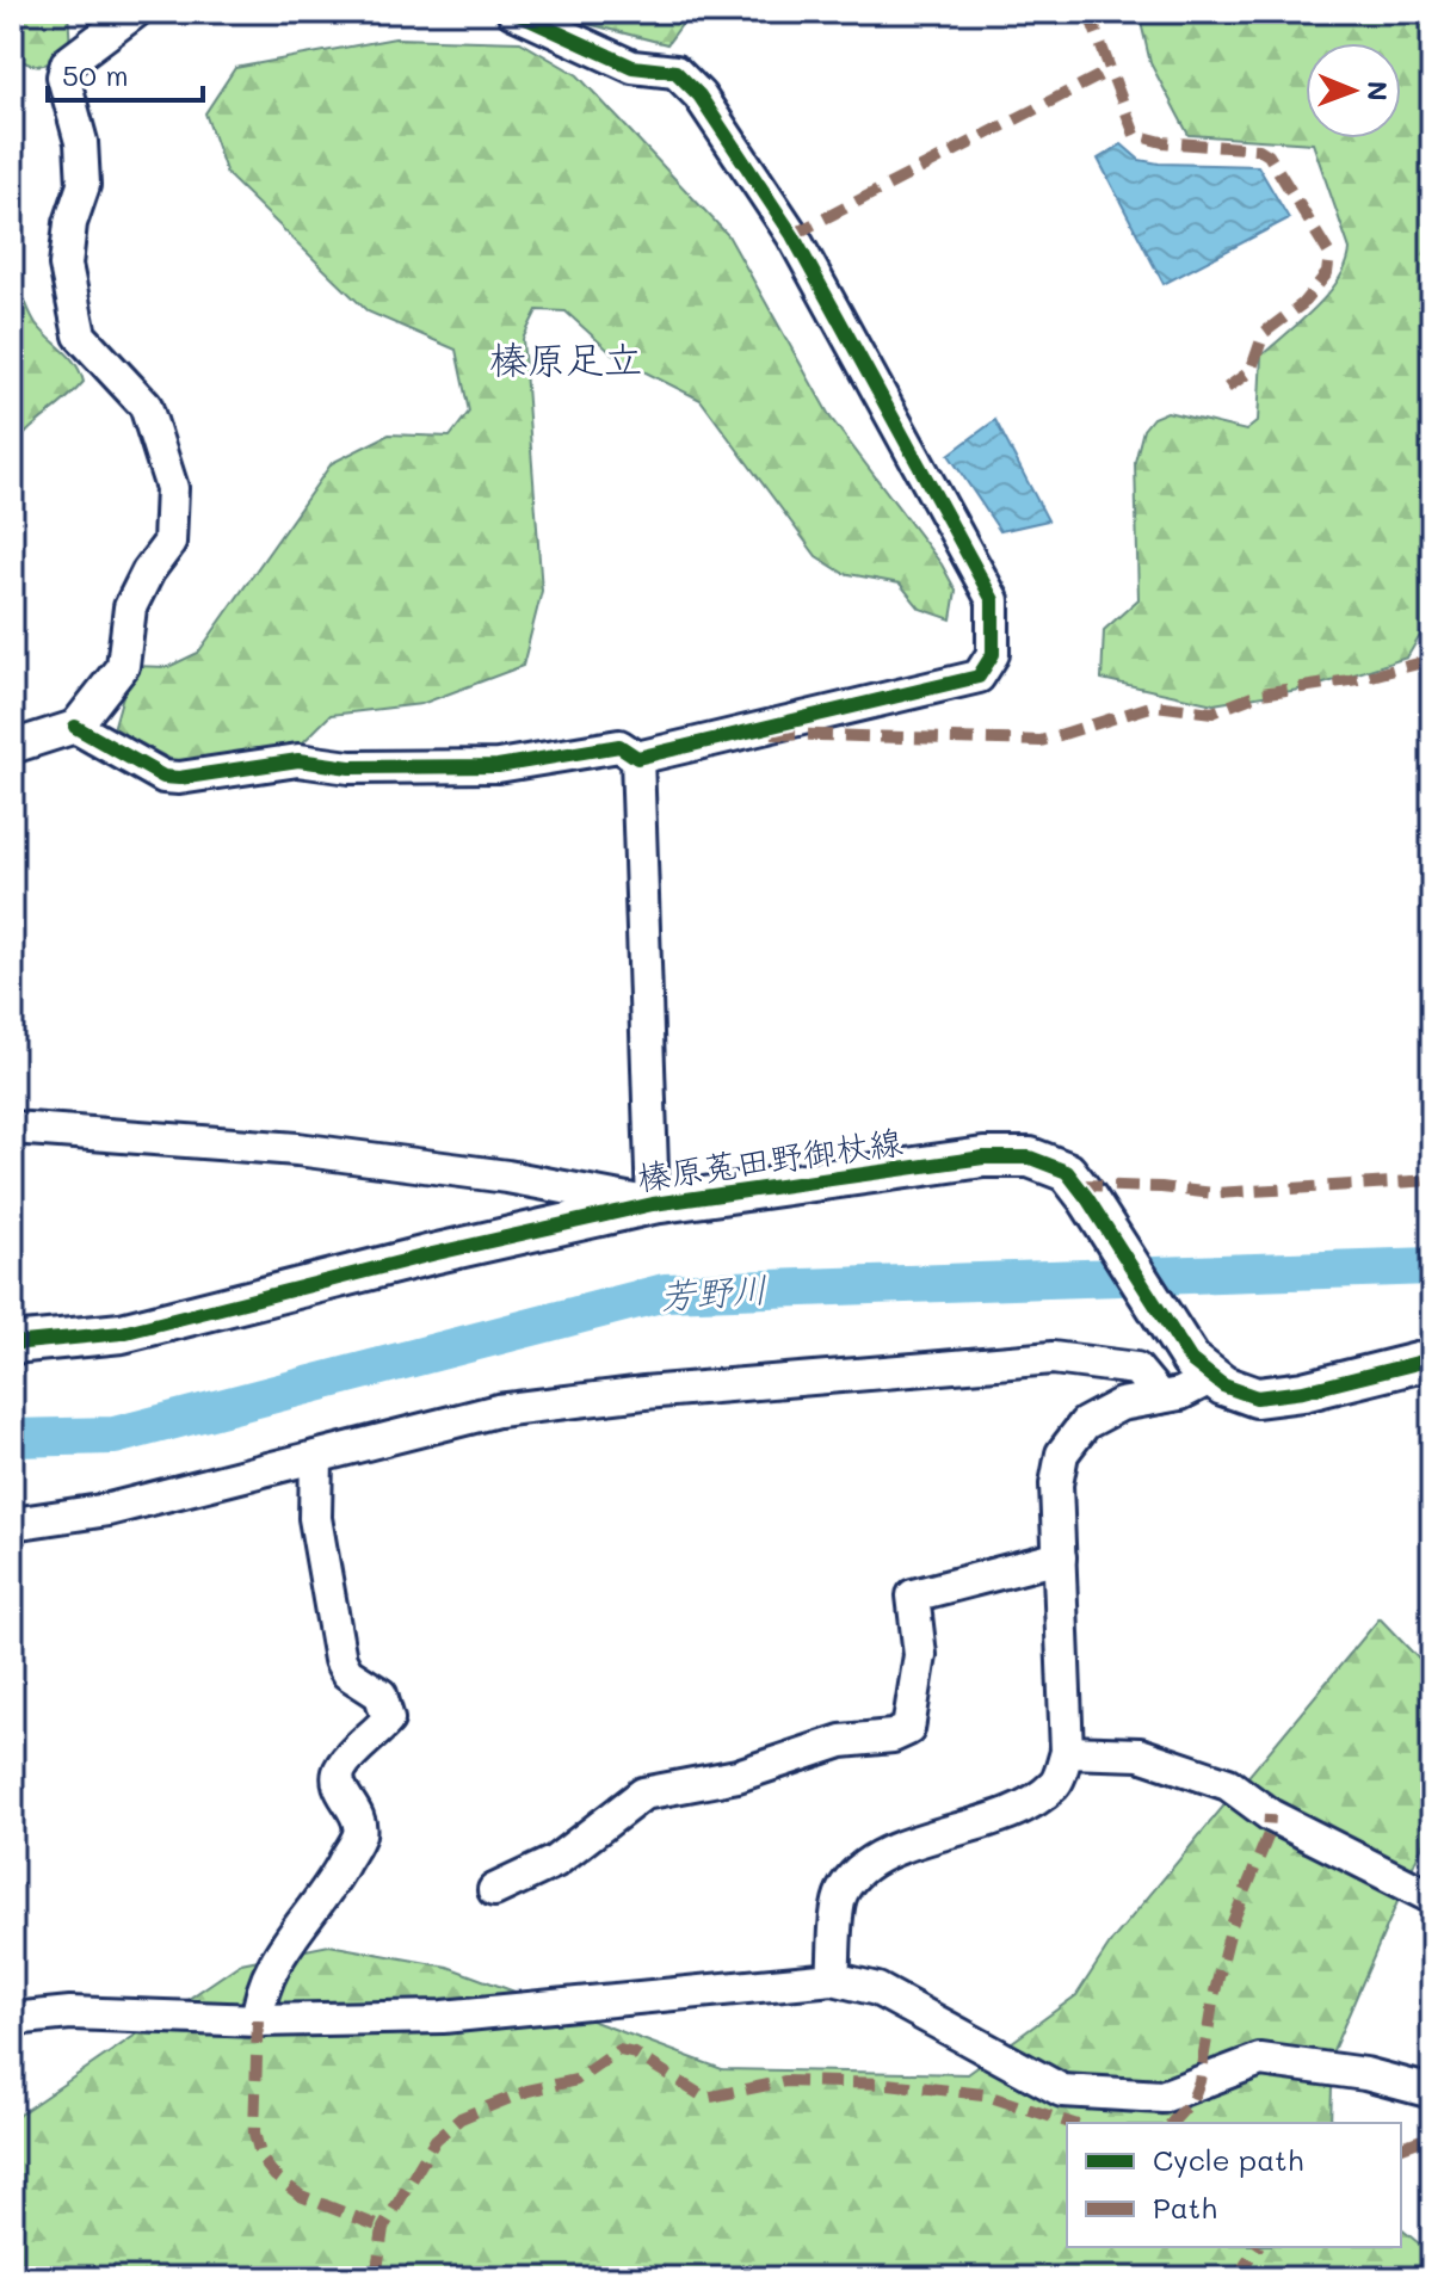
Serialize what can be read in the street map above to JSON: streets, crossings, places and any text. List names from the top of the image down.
{
  "streets": {
    "main road": ["榛原菟田野御杖線"]
  },
  "districts": ["榛原足立"],
  "water": ["芳野川"],
  "legend": ["Cycle path", "Path"],
  "scale_bar": "50 m",
  "north": "right"
}
